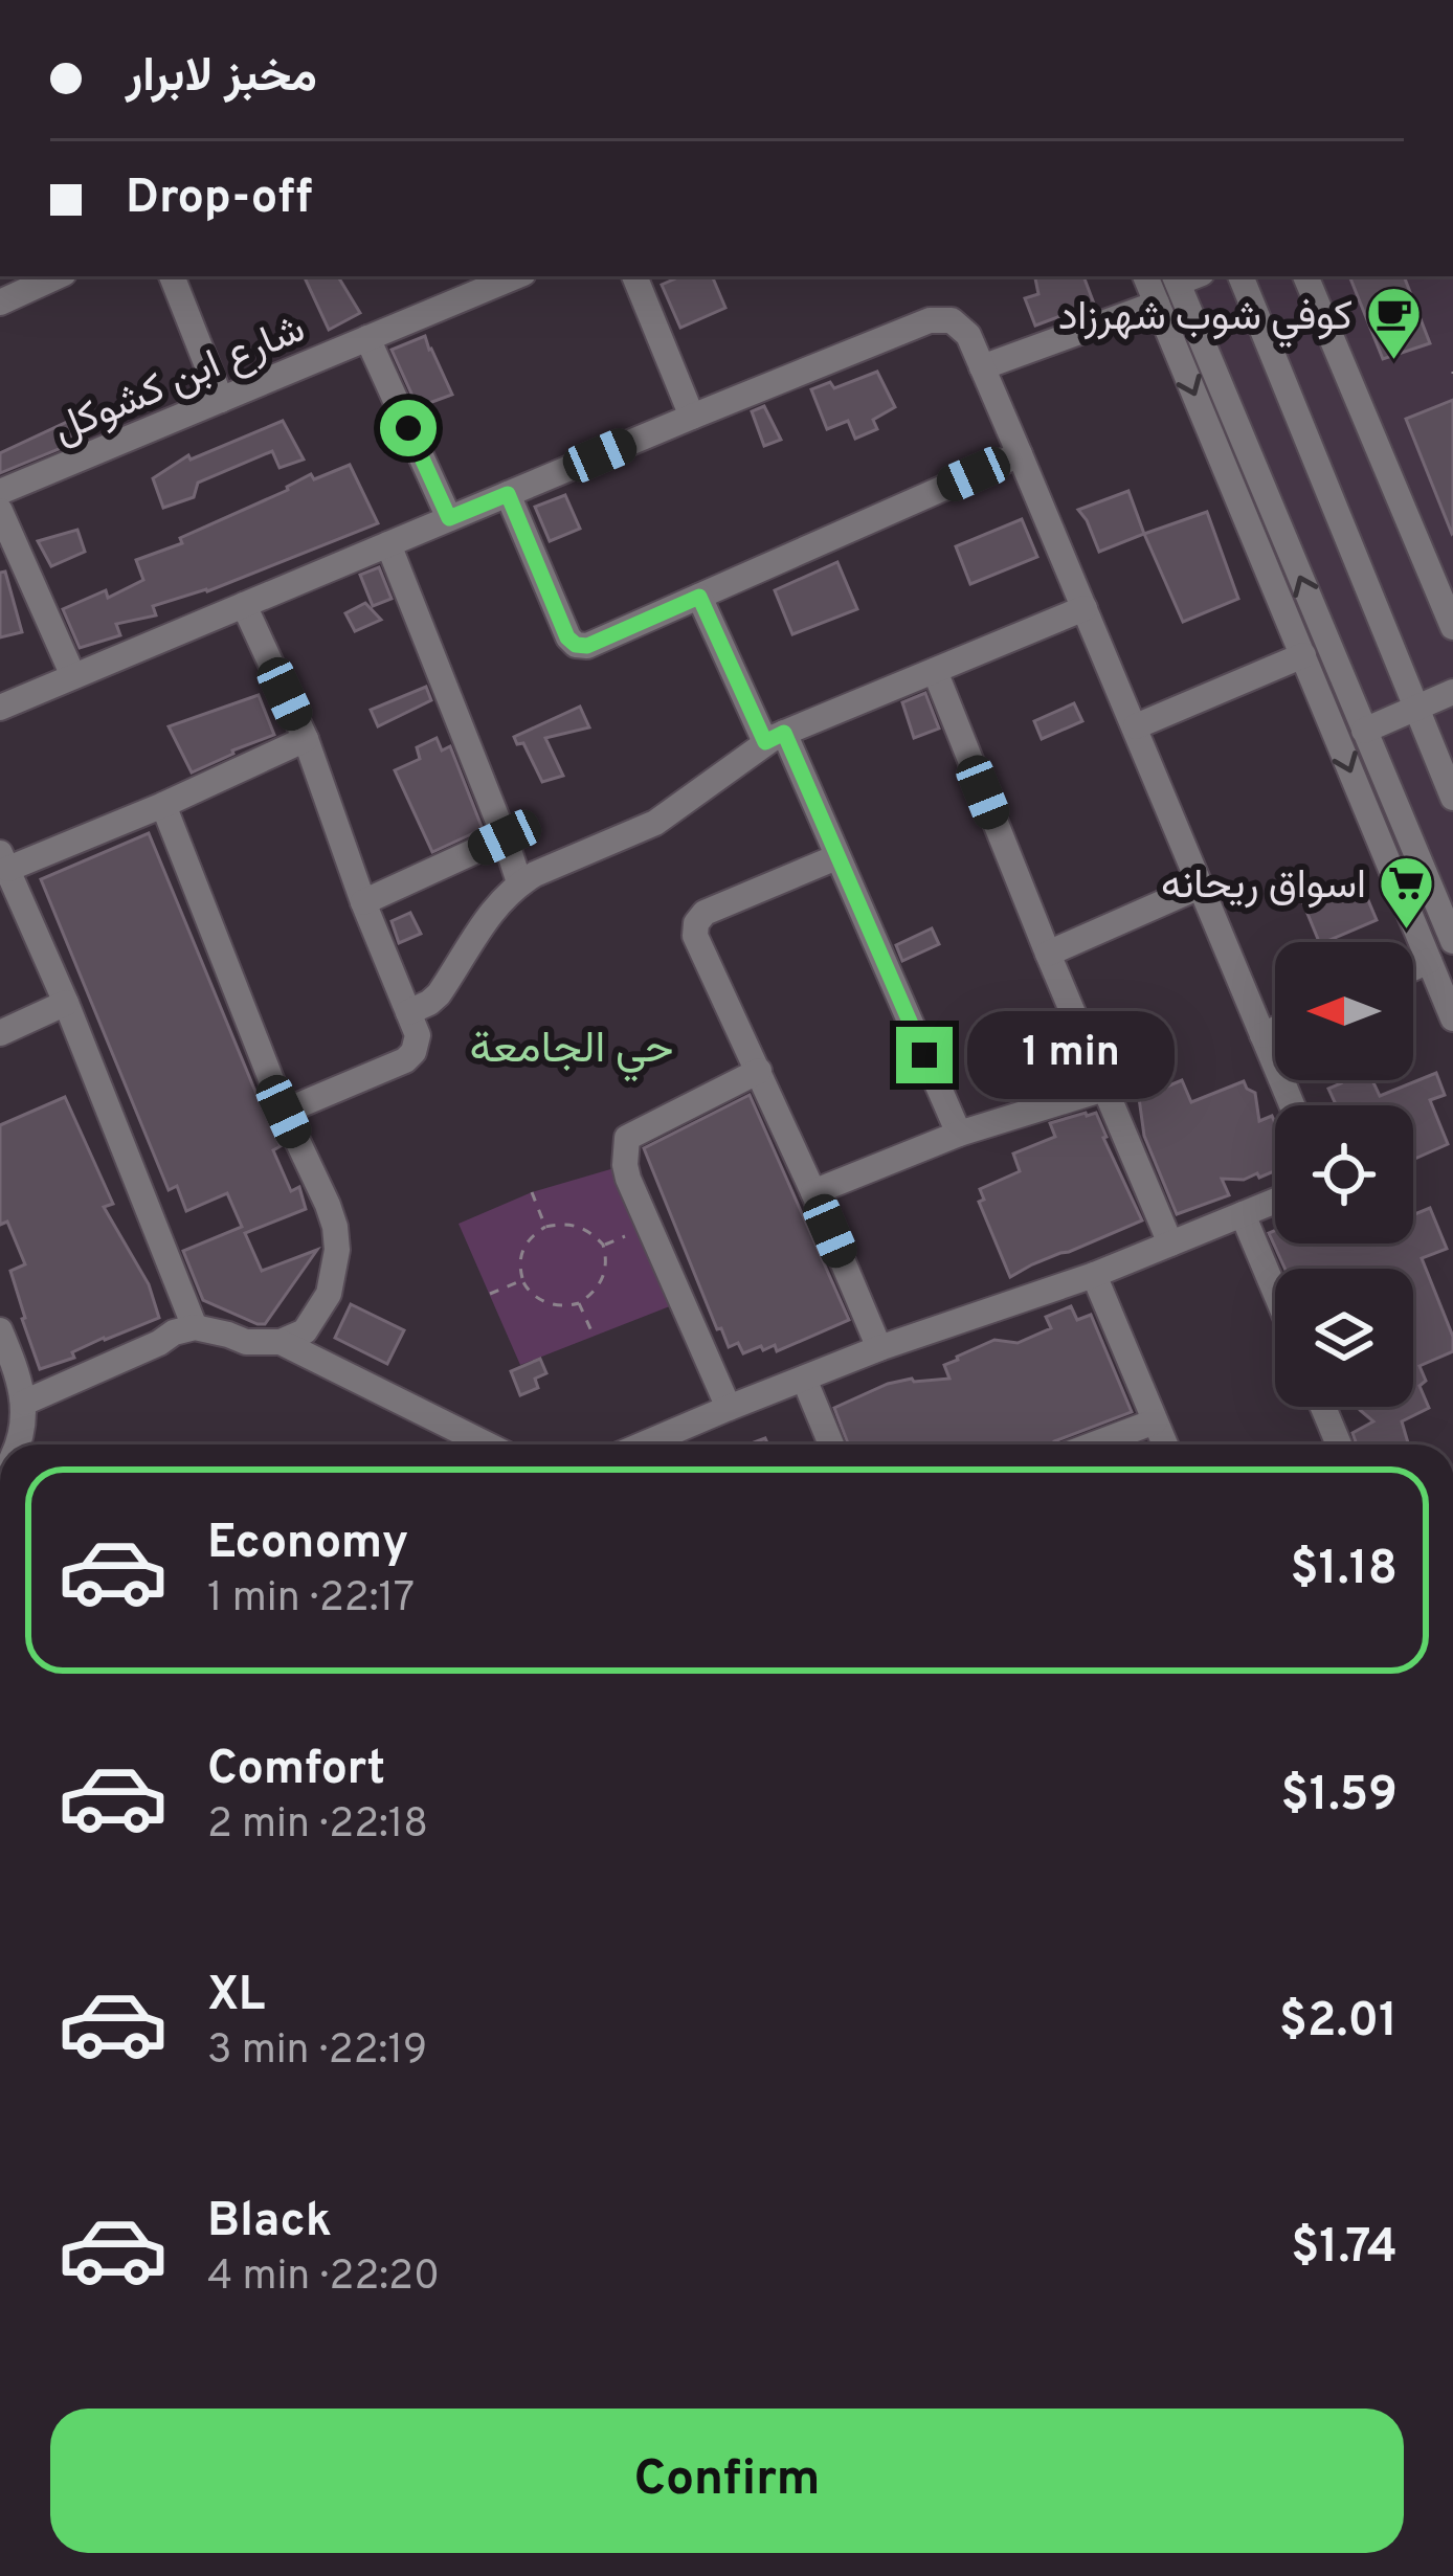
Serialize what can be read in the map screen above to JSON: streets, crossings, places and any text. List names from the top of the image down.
{
  "streets": {
    "street": ["شارع ابن كشوكل"]
  },
  "districts": ["حي الجامعة"],
  "places": {
    "cafe": ["كوفي شوب شهرزاد"],
    "supermarket": ["اسواق ريحانه"]
  },
  "north": "left",
  "page": {
    "banner": ["مخبز لابرار", "Drop-off"],
    "bubble": "1 min",
    "list": [
      {
        "name": "Economy",
        "note": "1 min · 22:17",
        "value": "$1.18"
      },
      {
        "name": "Comfort",
        "note": "2 min · 22:18",
        "value": "$1.59"
      },
      {
        "name": "XL",
        "note": "3 min · 22:19",
        "value": "$2.01"
      },
      {
        "name": "Black",
        "note": "4 min · 22:20",
        "value": "$1.74"
      }
    ],
    "buttons": "Confirm"
  }
}
